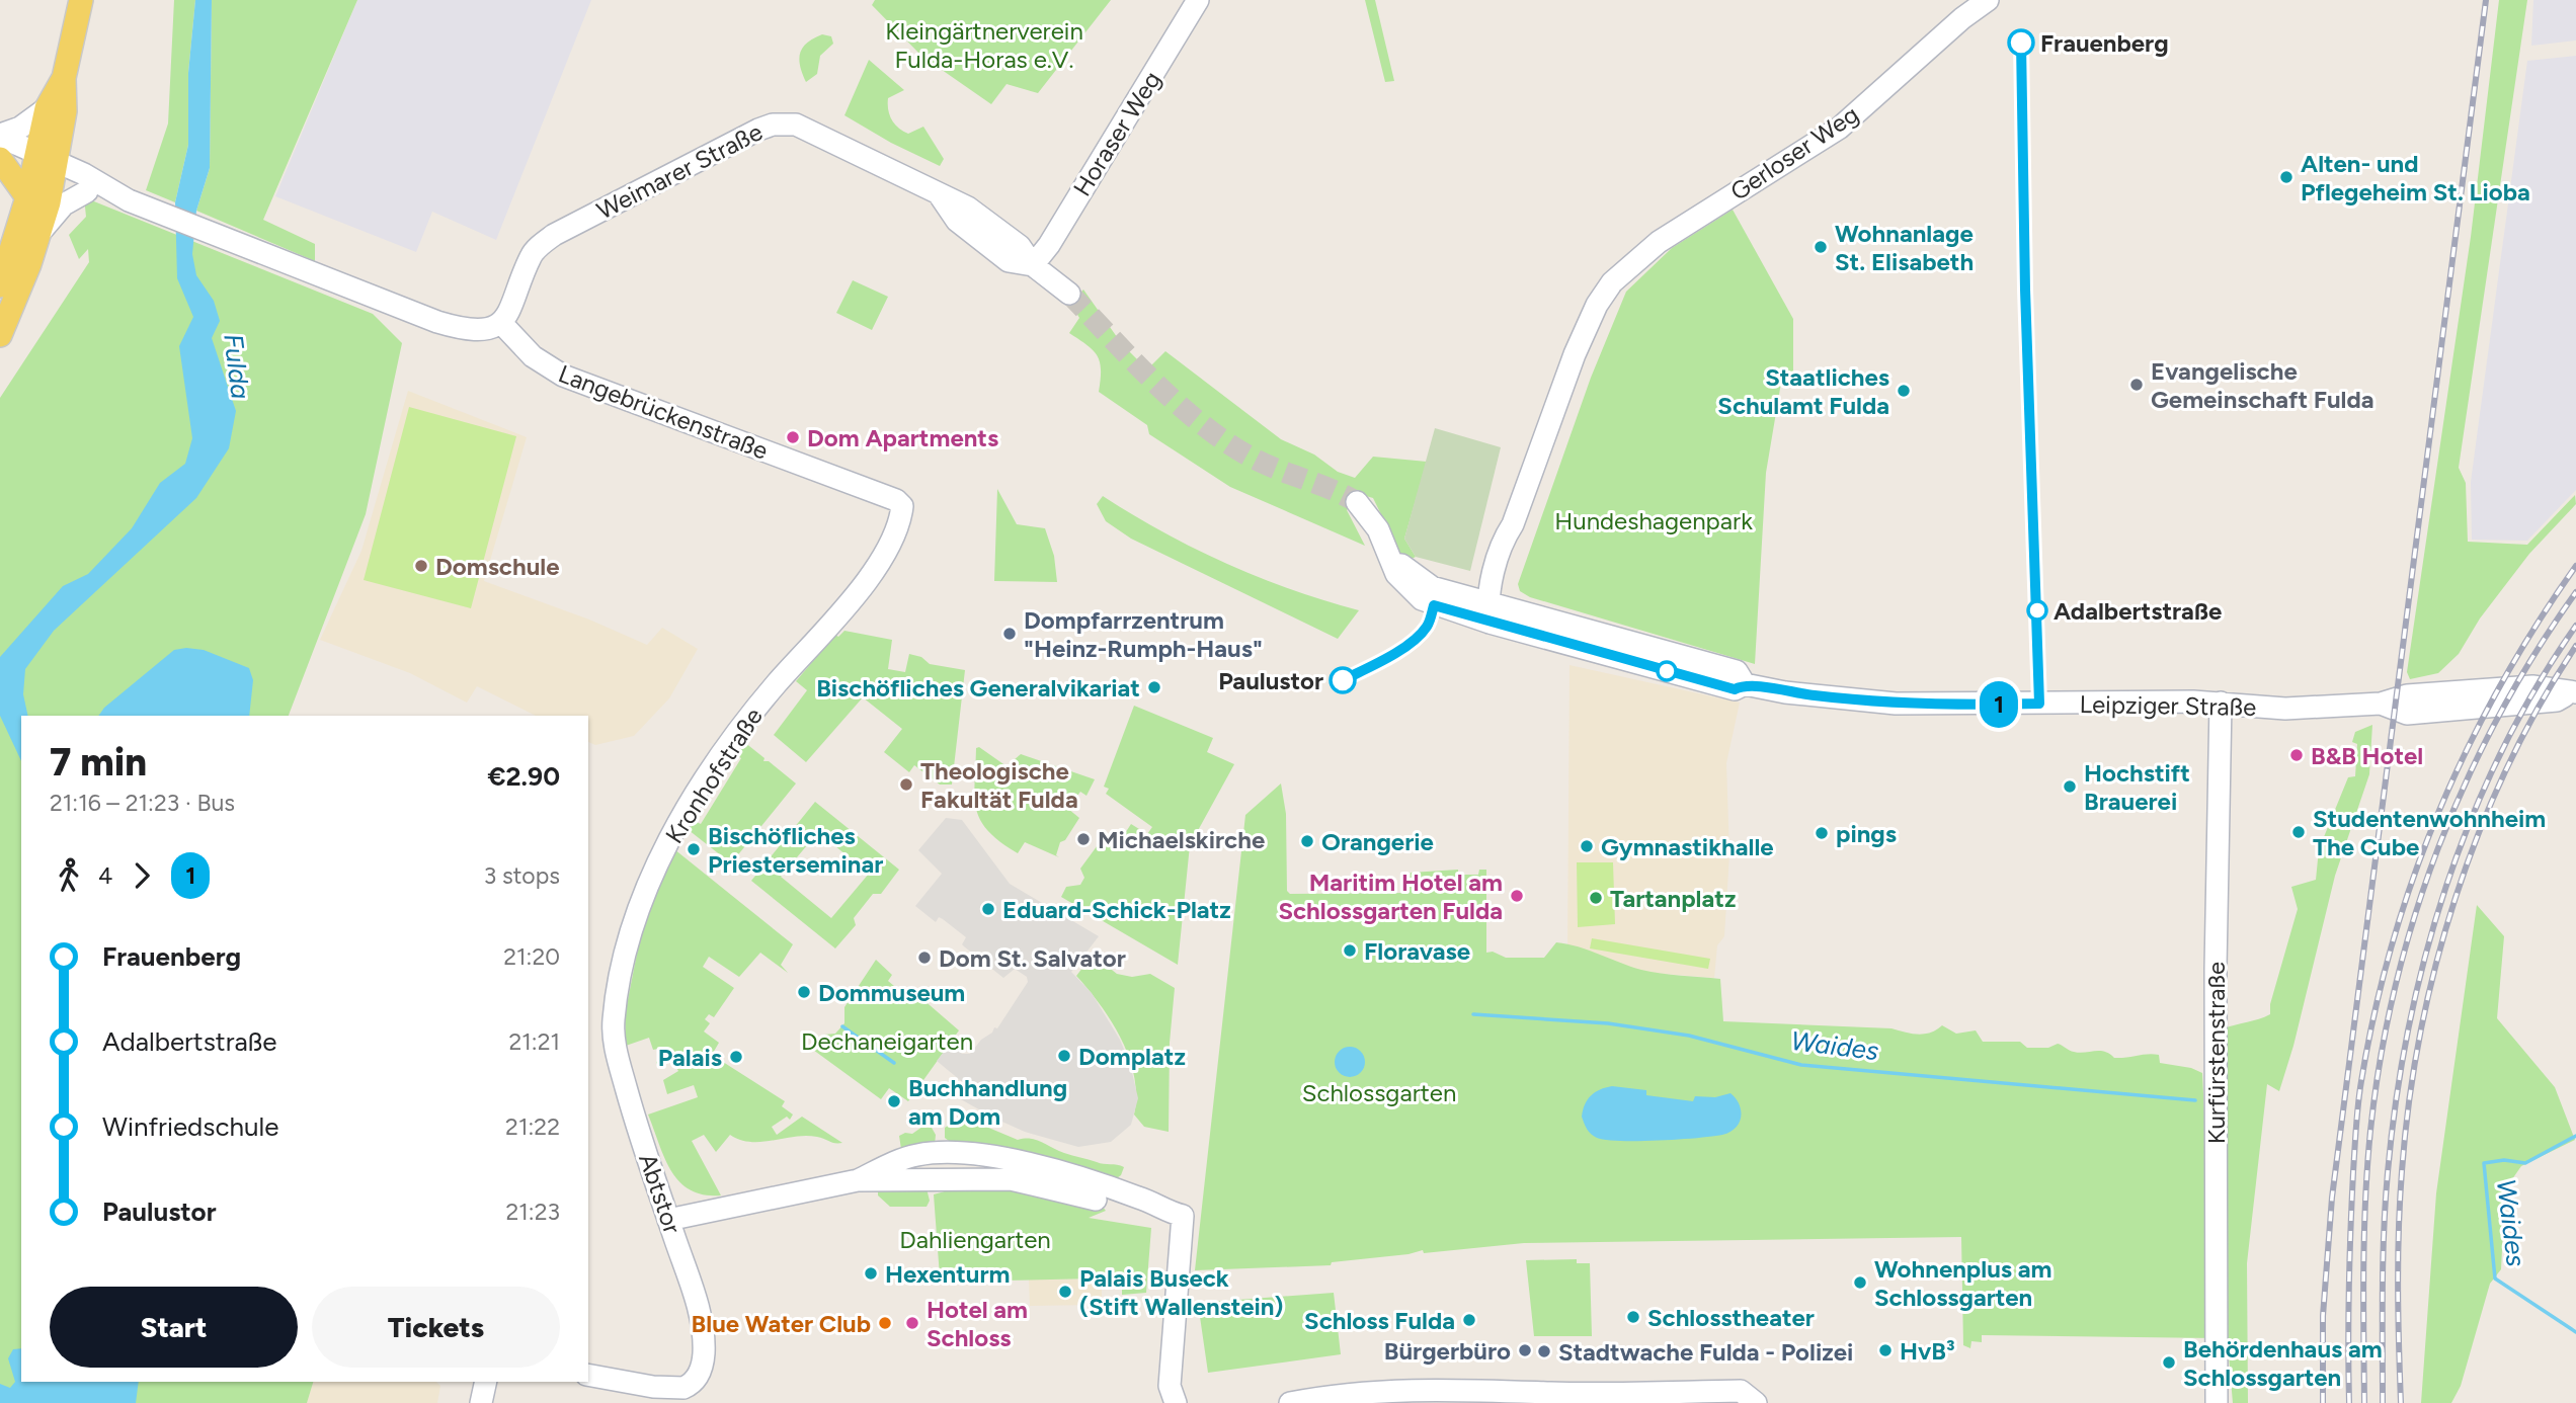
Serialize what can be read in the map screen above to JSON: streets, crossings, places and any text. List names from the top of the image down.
{
  "streets": {
    "main road": [
      "Horaser Weg",
      "Gerloser Weg",
      "Weimarer Straße",
      "Langebrückenstraße",
      "Leipziger Straße",
      "Kronhofstraße",
      "Kurfürstenstraße",
      "Abtstor"
    ]
  },
  "crossings": [
    ["Horaser Weg", "Weimarer Straße"],
    ["Gerloser Weg", "Leipziger Straße"],
    ["Weimarer Straße", "Langebrückenstraße"],
    ["Langebrückenstraße", "Kronhofstraße"],
    ["Leipziger Straße", "Kurfürstenstraße"],
    ["Kronhofstraße", "Abtstor"]
  ],
  "water": ["Fulda", "Waides"],
  "parks": [
    "Kleingärtnerverein Fulda-Horas e.V.",
    "Hundeshagenpark",
    "Dechaneigarten",
    "Schlossgarten",
    "Dahliengarten"
  ],
  "places": [
    "Frauenberg",
    "Alten- und Pflegeheim St. Lioba",
    "Wohnanlage St. Elisabeth",
    "Evangelische Gemeinschaft Fulda",
    "Staatliches Schulamt Fulda",
    "Dom Apartments",
    "Domschule",
    "Adalbertstraße",
    "Dompfarrzentrum \"Heinz-Rumph-Haus\"",
    "Paulustor",
    "Bischöfliches Generalvikariat",
    "B&B Hotel",
    "Theologische Fakultät Fulda",
    "Hochstift Brauerei",
    "Studentenwohnheim The Cube",
    "pings",
    "Michaelskirche",
    "Orangerie",
    "Gymnastikhalle",
    "Bischöfliches Priesterseminar",
    "Maritim Hotel am Schlossgarten Fulda",
    "Tartanplatz",
    "Eduard-Schick-Platz",
    "Floravase",
    "Dom St. Salvator",
    "Dommuseum",
    "Domplatz",
    "Palais",
    "Buchhandlung am Dom",
    "Hexenturm",
    "Wohnenplus am Schlossgarten",
    "Palais Buseck (Stift Wallenstein)",
    "Schlosstheater",
    "Schloss Fulda",
    "Blue Water Club",
    "Hotel am Schloss",
    "Bürgerbüro",
    "HvB³",
    "Stadtwache Fulda - Polizei",
    "Behördenhaus am Schlossgarten"
  ],
  "lines": ["bus line 1"],
  "page": {
    "on_map": "1",
    "heading": ["7 min", "21:16 – 21:23 · Bus", "€2.90"],
    "legs": ["4", "1", "3 stops"],
    "list": [
      {
        "name": "Frauenberg",
        "value": "21:20"
      },
      {
        "name": "Adalbertstraße",
        "value": "21:21"
      },
      {
        "name": "Winfriedschule",
        "value": "21:22"
      },
      {
        "name": "Paulustor",
        "value": "21:23"
      }
    ],
    "buttons": ["Start", "Tickets"]
  }
}
